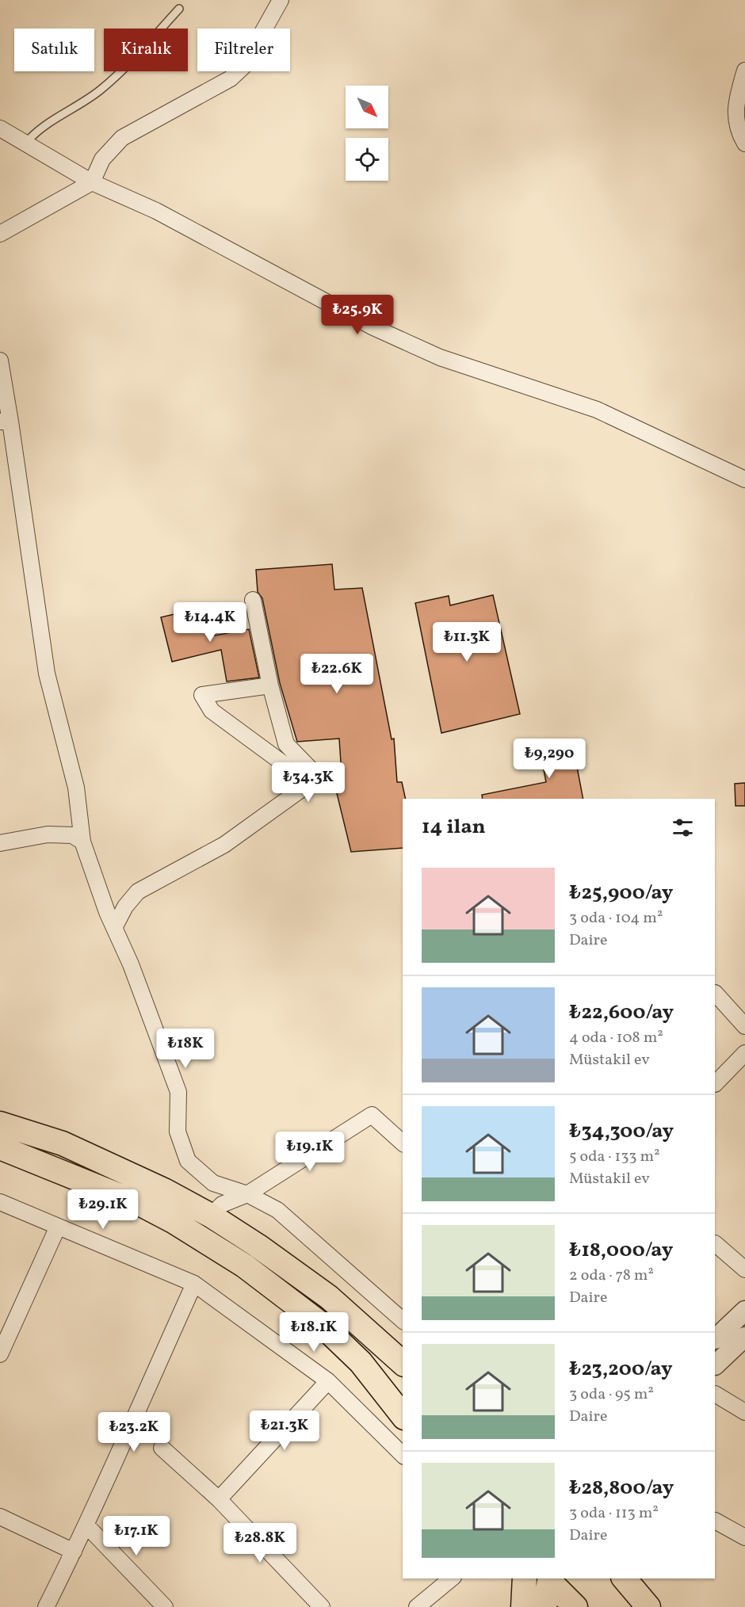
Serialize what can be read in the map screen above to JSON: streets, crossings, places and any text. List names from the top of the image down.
{
  "north": "bottom right",
  "page": {
    "chip": ["Satılık", "Kiralık", "Filtreler"],
    "price": [
      "₺25.9K",
      "₺14.4K",
      "₺11.3K",
      "₺22.6K",
      "₺9,290",
      "₺34.3K",
      "₺18K",
      "₺19.1K",
      "₺29.1K",
      "₺18.1K",
      "₺21.3K",
      "₺23.2K",
      "₺17.1K",
      "₺28.8K"
    ],
    "heading": "14 ilan",
    "list": [
      {
        "name": "₺25,900/ay",
        "note": "3 oda · 104 m² · Daire"
      },
      {
        "name": "₺22,600/ay",
        "note": "4 oda · 108 m² · Müstakil ev"
      },
      {
        "name": "₺34,300/ay",
        "note": "5 oda · 133 m² · Müstakil ev"
      },
      {
        "name": "₺18,000/ay",
        "note": "2 oda · 78 m² · Daire"
      },
      {
        "name": "₺23,200/ay",
        "note": "3 oda · 95 m² · Daire"
      },
      {
        "name": "₺28,800/ay",
        "note": "3 oda · 113 m² · Daire"
      }
    ]
  }
}
